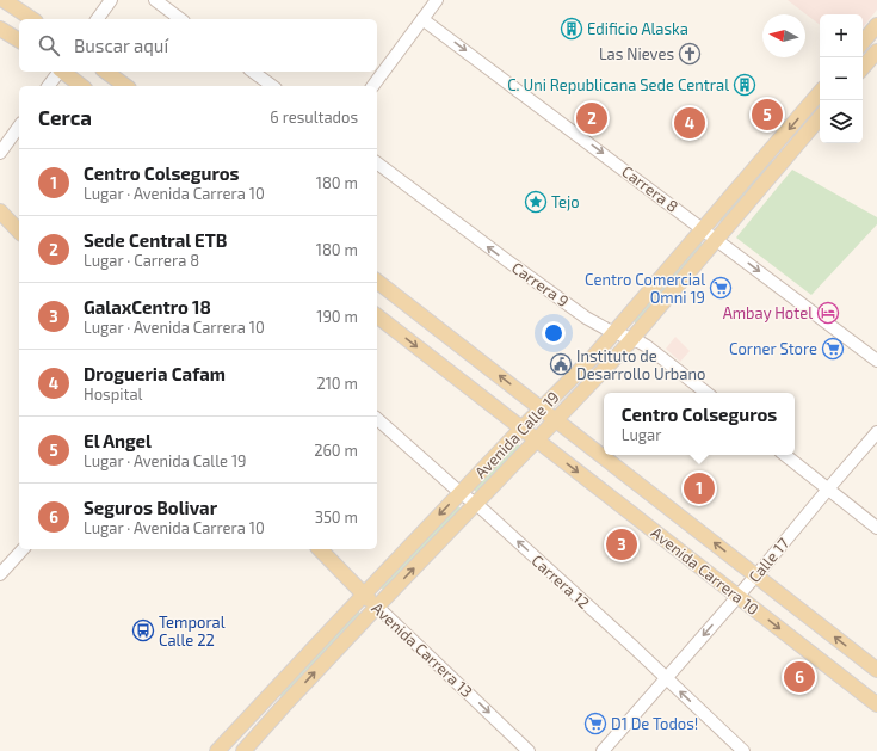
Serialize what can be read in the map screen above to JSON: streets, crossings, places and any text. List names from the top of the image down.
{
  "streets": {
    "main road": ["Avenida Calle 19", "Avenida Carrera 10", "Avenida Carrera 13"],
    "street": [
      "Carrera 8",
      "Carrera 9",
      "Calle 17",
      "Carrera 12"
    ]
  },
  "crossings": [
    ["Carrera 8", "Avenida Calle 19"],
    ["Carrera 9", "Avenida Calle 19"],
    ["Avenida Calle 19", "Avenida Carrera 10"],
    ["Avenida Calle 19", "Carrera 12"],
    ["Avenida Calle 19", "Avenida Carrera 13"],
    ["Calle 17", "Avenida Carrera 10"],
    ["Calle 17", "Carrera 12"]
  ],
  "one_way": [
    "Carrera 8",
    "Carrera 9",
    "Carrera 12",
    "Avenida Carrera 13"
  ],
  "places": {
    "building": ["Edificio Alaska", "C. Uni Republicana Sede Central"],
    "church": ["Las Nieves"],
    "place": ["Tejo"],
    "supermarket": ["Centro Comercial Omni 19", "Corner Store", "D1 De Todos!"],
    "hotel": ["Ambay Hotel"],
    "public building": ["Instituto de Desarrollo Urbano"],
    "bus stop": ["Temporal Calle 22"]
  },
  "north": "left",
  "page": {
    "map_buttons": ["+", "−"],
    "search": "Buscar aquí",
    "heading": ["Cerca", "6 resultados"],
    "pins": [
      "5",
      "2",
      "4",
      "1",
      "3",
      "6"
    ],
    "list": [
      {
        "mark": "1",
        "name": "Centro Colseguros",
        "note": "Lugar · Avenida Carrera 10",
        "value": "180 m"
      },
      {
        "mark": "2",
        "name": "Sede Central ETB",
        "note": "Lugar · Carrera 8",
        "value": "180 m"
      },
      {
        "mark": "3",
        "name": "GalaxCentro 18",
        "note": "Lugar · Avenida Carrera 10",
        "value": "190 m"
      },
      {
        "mark": "4",
        "name": "Drogueria Cafam",
        "note": "Hospital",
        "value": "210 m"
      },
      {
        "mark": "5",
        "name": "El Angel",
        "note": "Lugar · Avenida Calle 19",
        "value": "260 m"
      },
      {
        "mark": "6",
        "name": "Seguros Bolivar",
        "note": "Lugar · Avenida Carrera 10",
        "value": "350 m"
      }
    ],
    "popup": ["Centro Colseguros", "Lugar"]
  }
}
